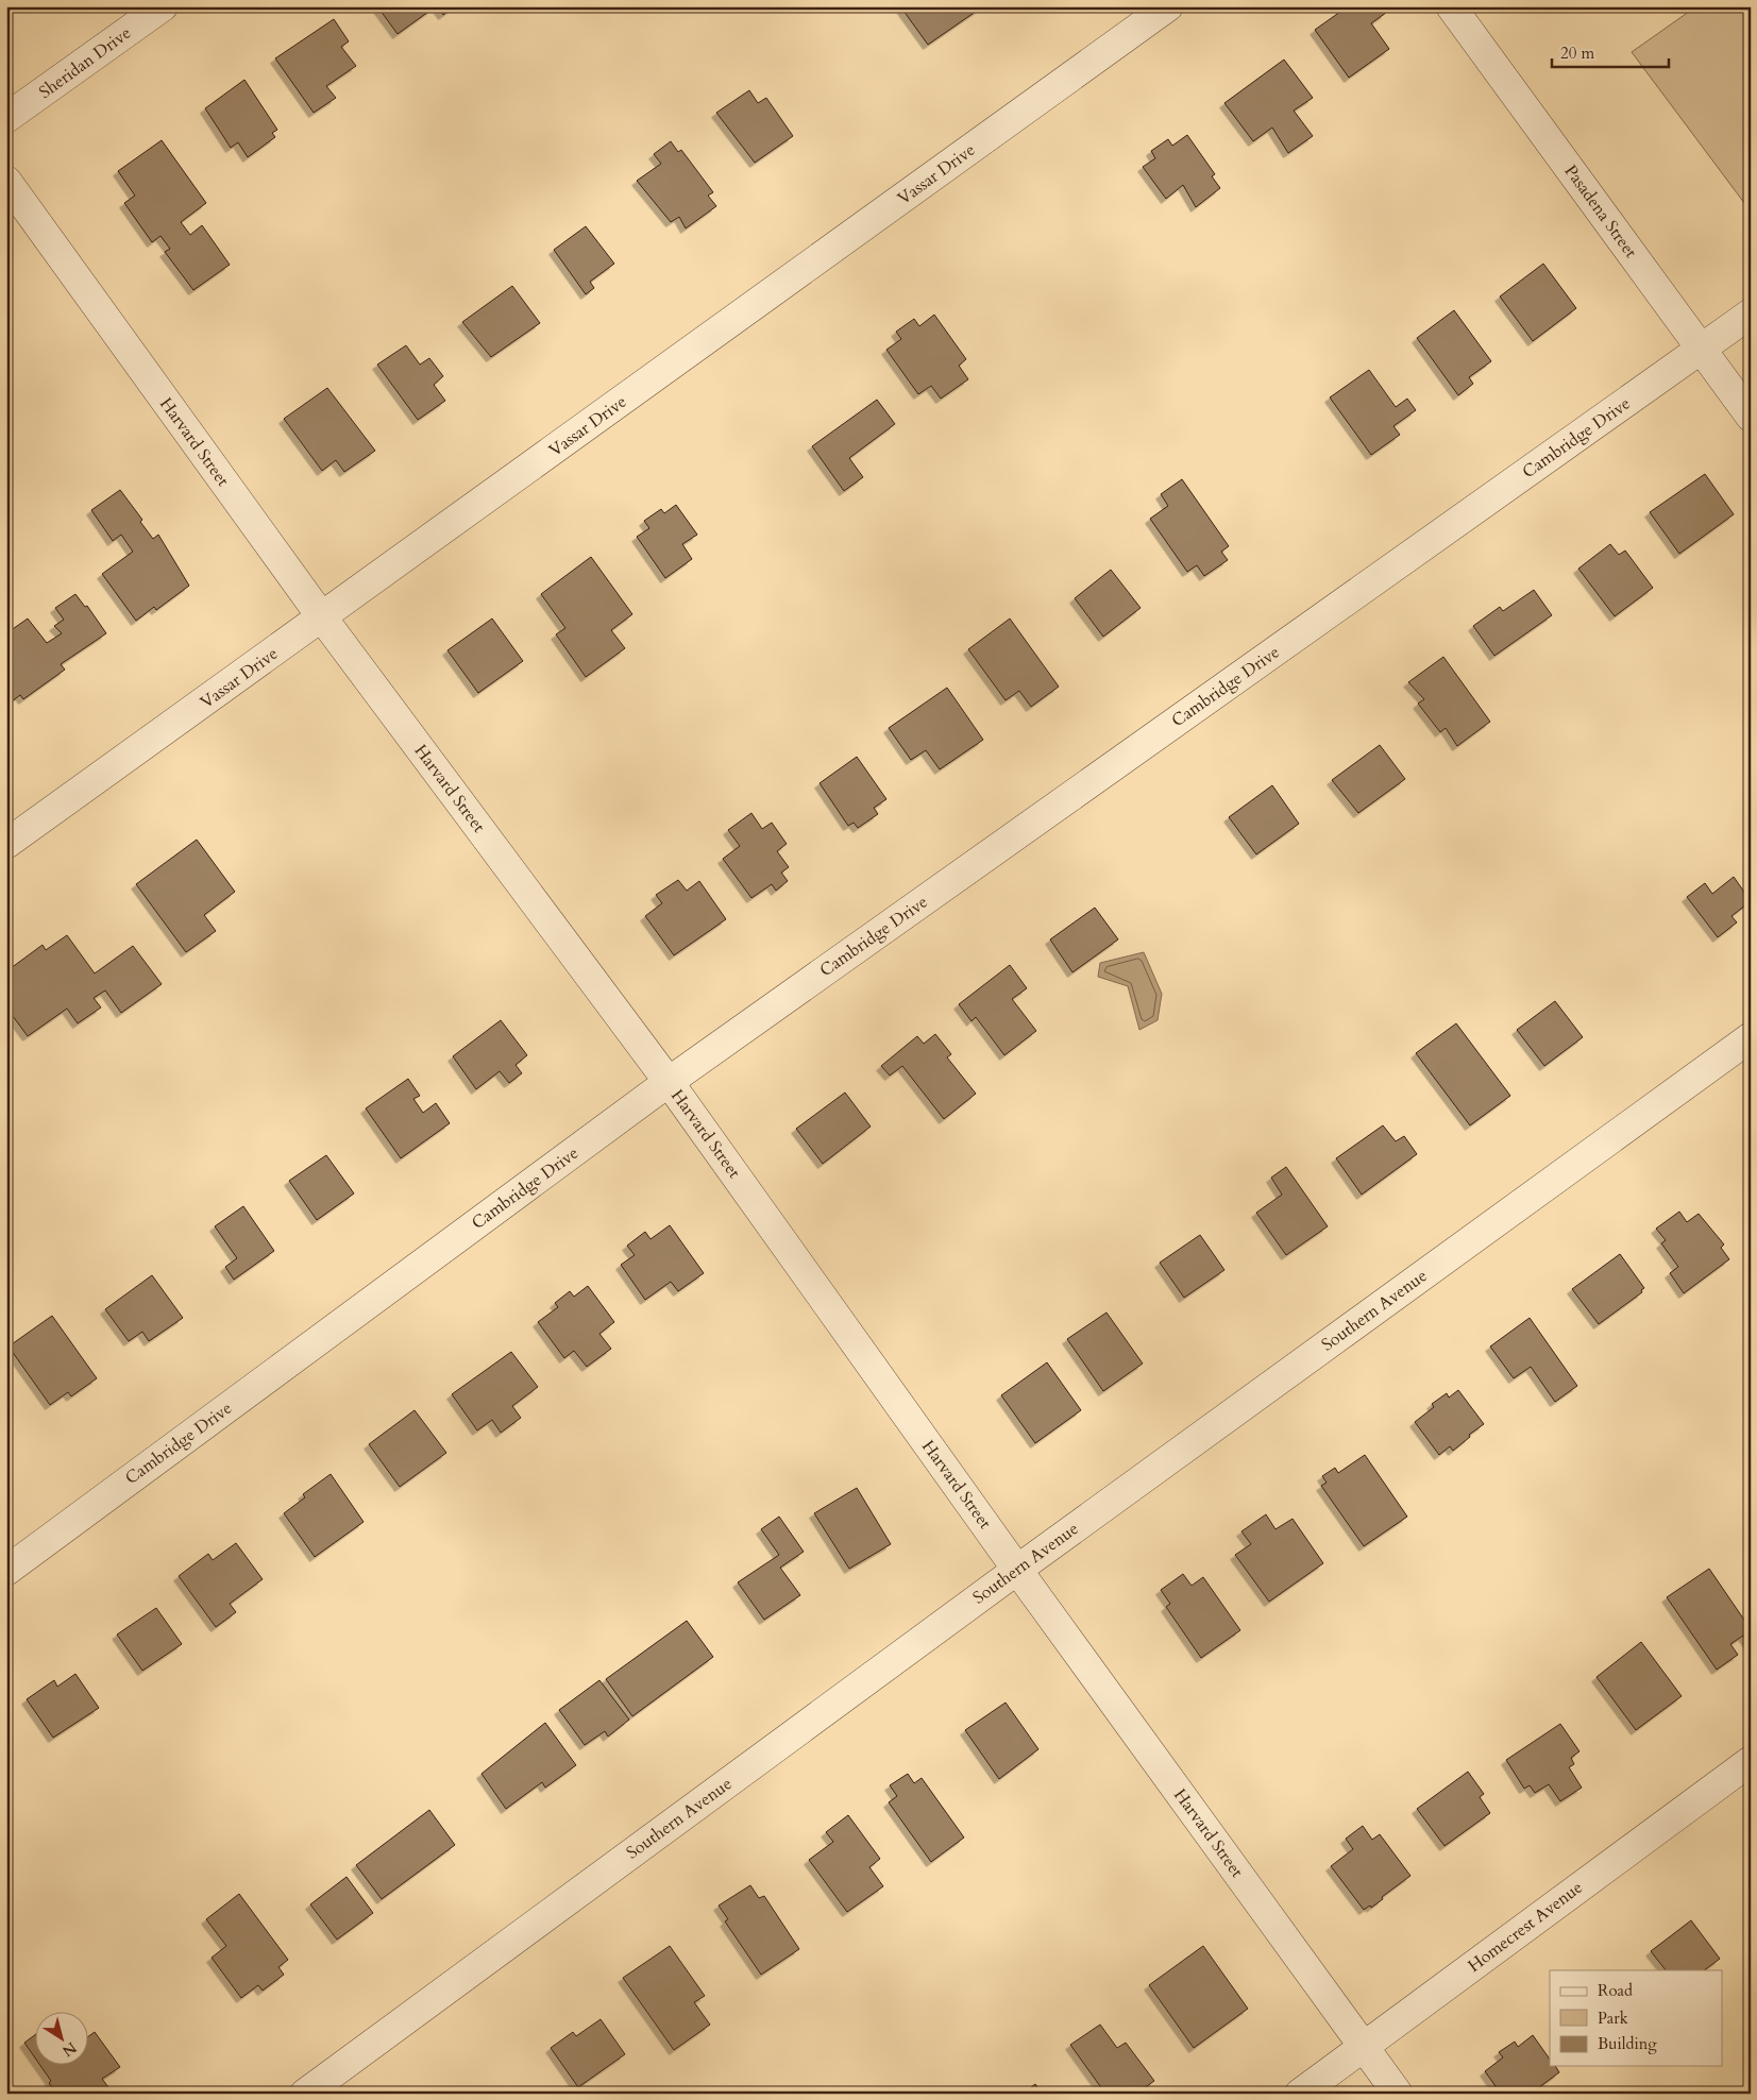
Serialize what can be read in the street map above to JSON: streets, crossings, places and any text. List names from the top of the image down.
{
  "streets": {
    "street": [
      "Sheridan Drive",
      "Vassar Drive",
      "Pasadena Street",
      "Cambridge Drive",
      "Harvard Street",
      "Southern Avenue",
      "Homecrest Avenue"
    ]
  },
  "crossings": [
    ["Vassar Drive", "Harvard Street"],
    ["Pasadena Street", "Cambridge Drive"],
    ["Cambridge Drive", "Harvard Street"],
    ["Harvard Street", "Southern Avenue"],
    ["Harvard Street", "Homecrest Avenue"]
  ],
  "legend": ["Road", "Park", "Building"],
  "scale_bar": "20 m",
  "north": "bottom right"
}
